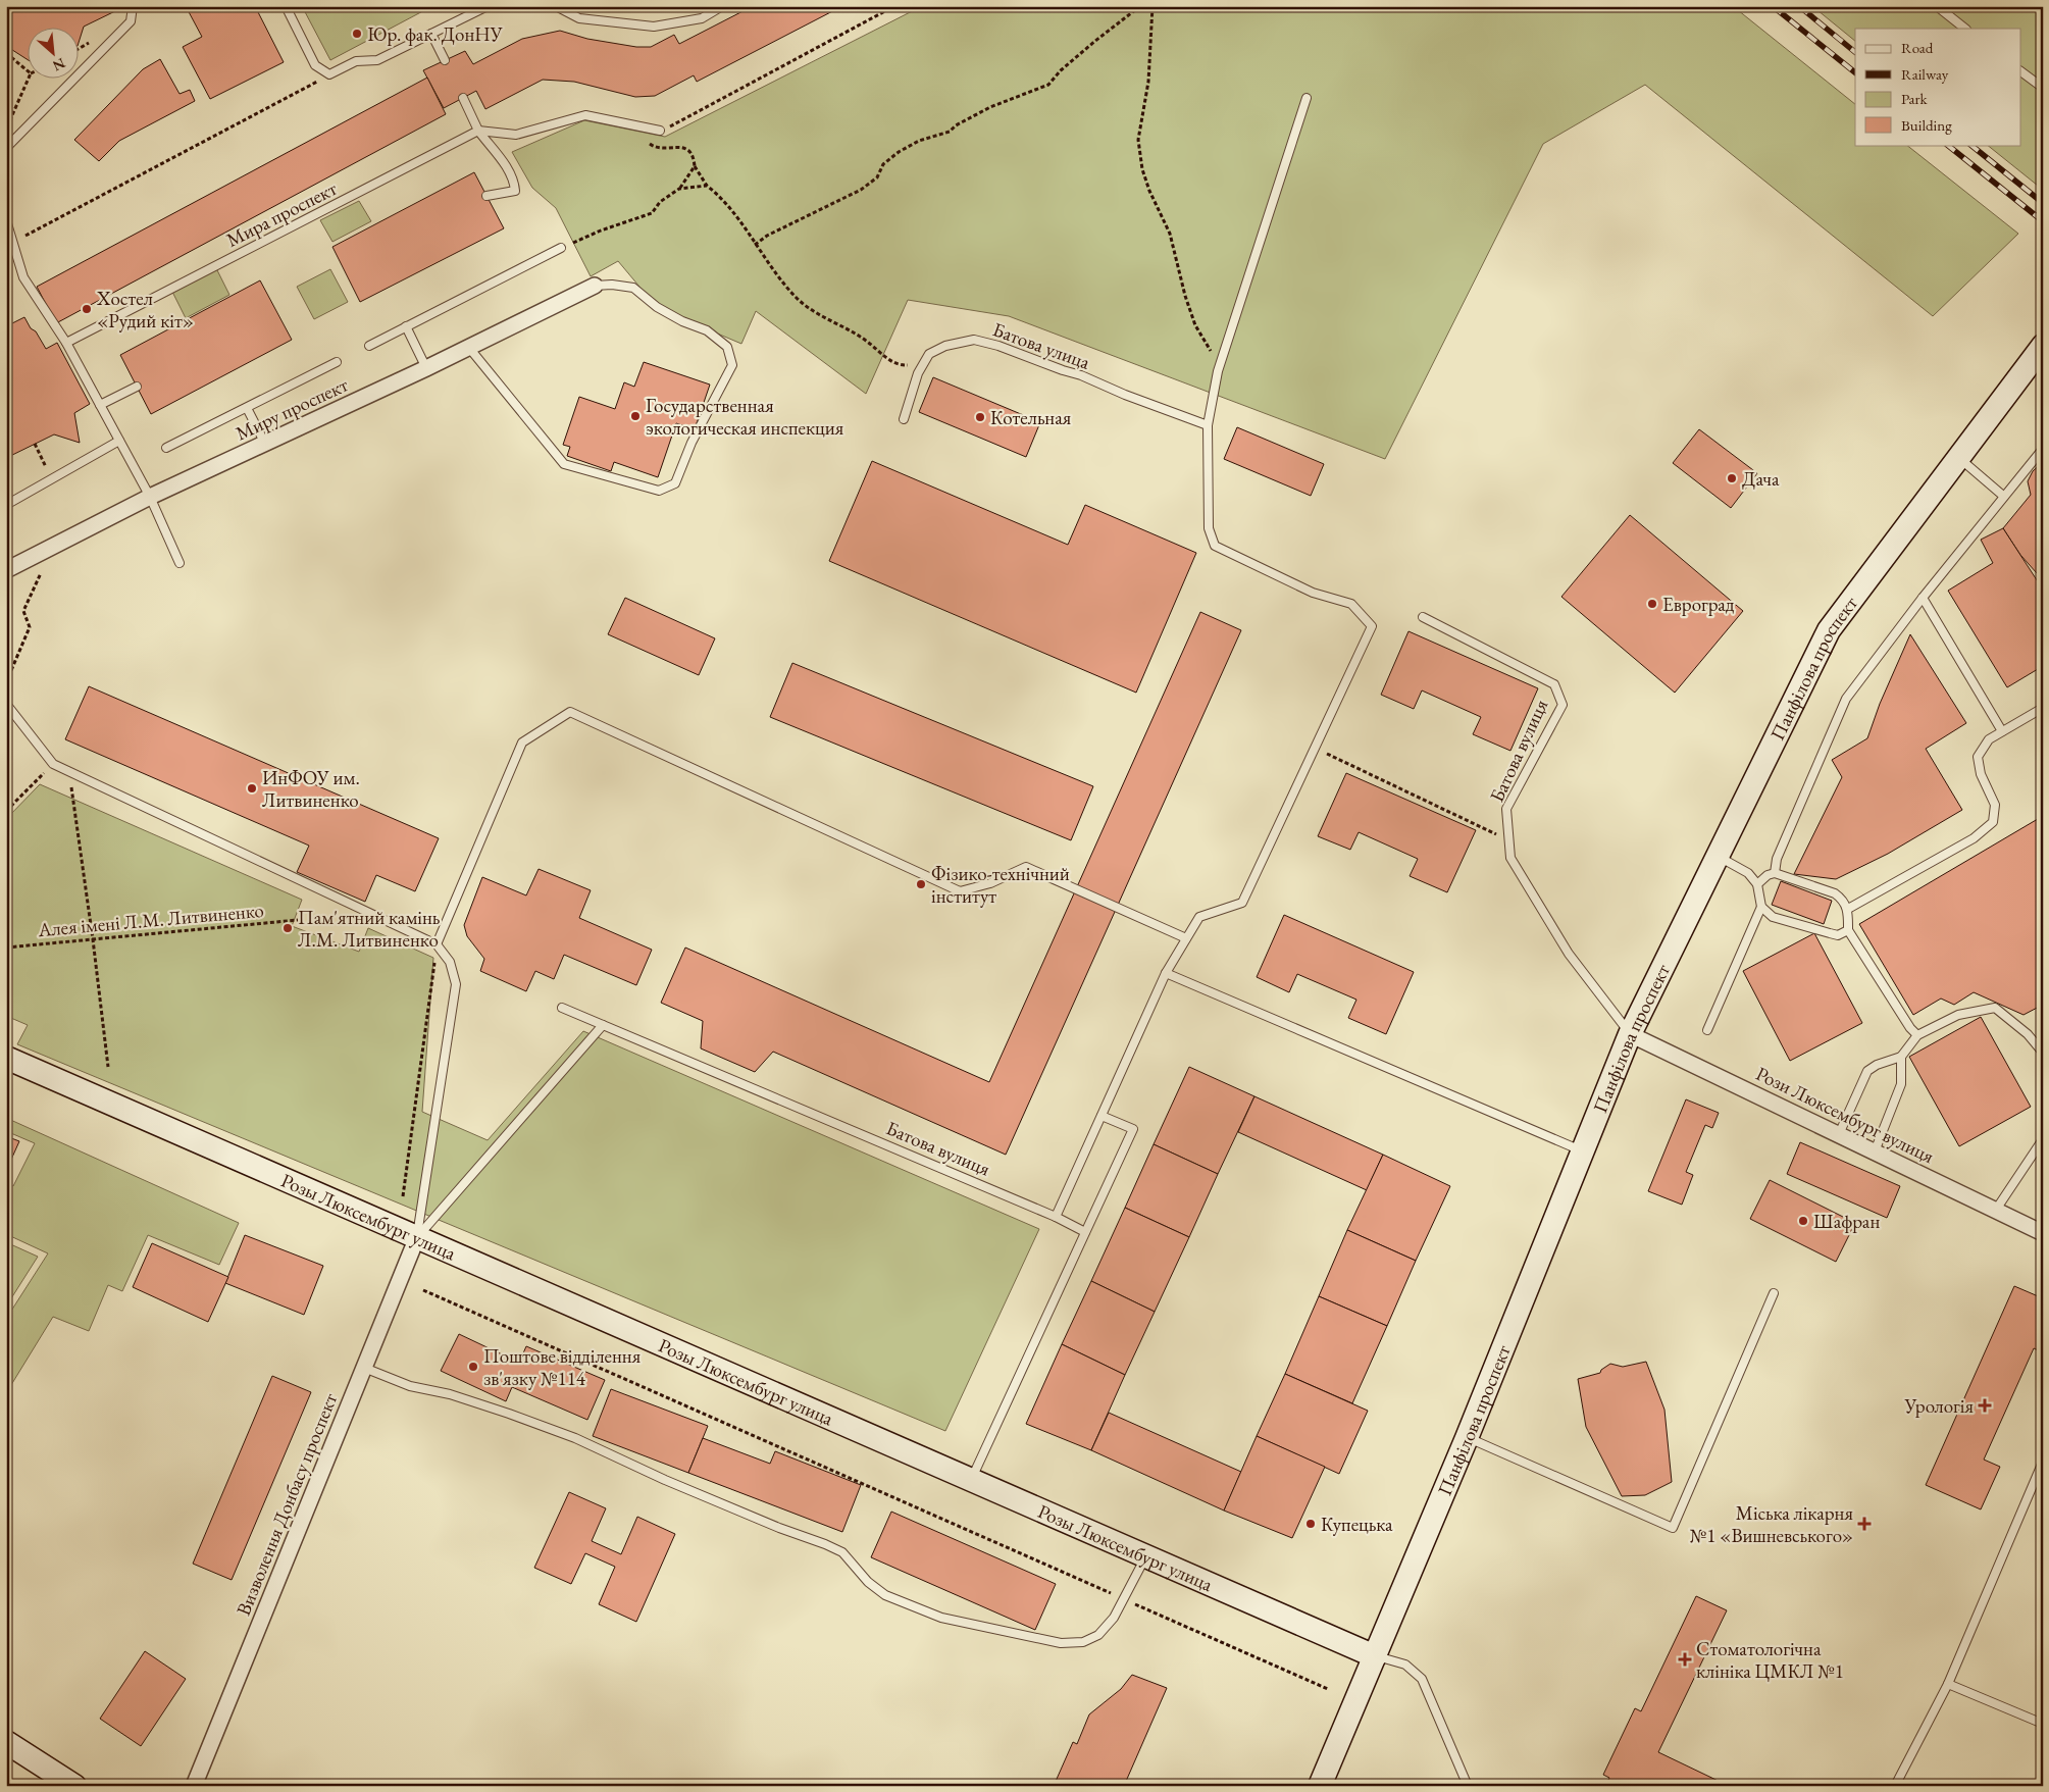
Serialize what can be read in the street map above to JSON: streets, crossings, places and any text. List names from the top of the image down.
{
  "streets": {
    "main road": ["Панфілова проспект", "Розы Люксембург улица"],
    "street": ["Миру проспект", "Рози Люксембург вулиця", "Визволення Донбасу проспект"],
    "lane": ["Мира проспект", "Батова улица", "Батова вулиця"],
    "path": ["Алея імені Л.М. Литвиненко"]
  },
  "crossings": [
    ["Панфілова проспект", "Батова вулиця"],
    ["Панфілова проспект", "Рози Люксембург вулиця"],
    ["Панфілова проспект", "Розы Люксембург улица"],
    ["Батова вулиця", "Рози Люксембург вулиця"],
    ["Розы Люксембург улица", "Визволення Донбасу проспект"]
  ],
  "places": {
    "other": [
      "Юр. фак. ДонНУ",
      "Хостел «Рудий кіт»",
      "Государственная экологическая инспекция",
      "Котельная",
      "Дача",
      "Евроград",
      "ИнФОУ им. Литвиненко",
      "Фізико-технічний інститут",
      "Пам'ятний камінь Л.М. Литвиненко",
      "Шафран",
      "Поштове відділення зв'язку №114",
      "Купецька"
    ],
    "health": ["Урологія", "Міська лікарня №1 «Вишневського»", "Стоматологічна клініка ЦМКЛ №1"]
  },
  "legend": [
    "Road",
    "Railway",
    "Park",
    "Building"
  ],
  "north": "bottom right"
}
